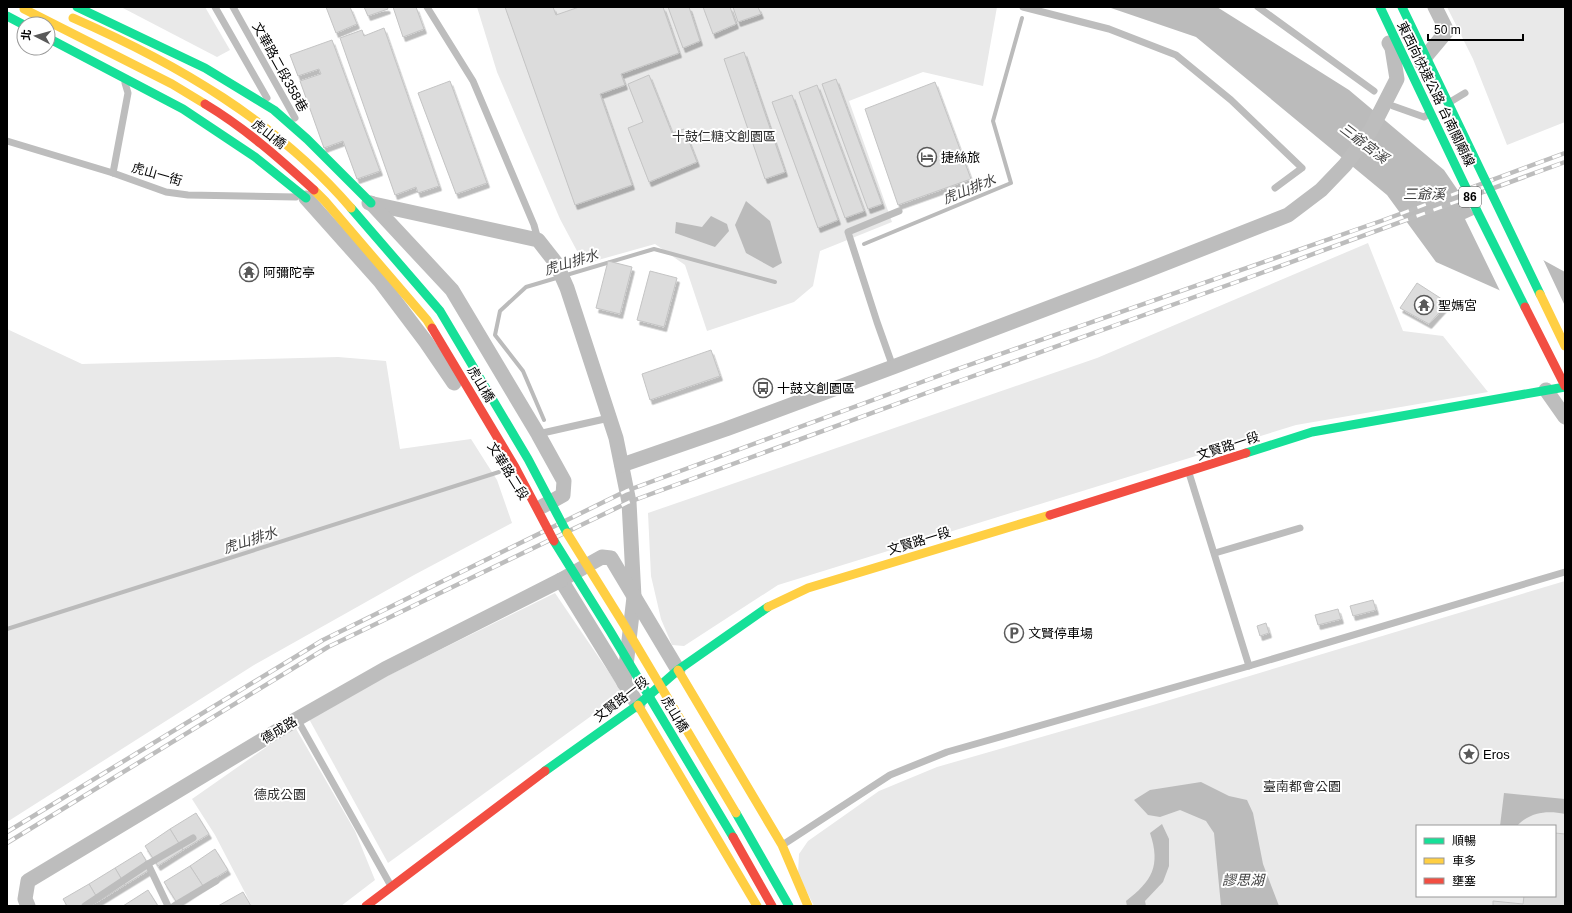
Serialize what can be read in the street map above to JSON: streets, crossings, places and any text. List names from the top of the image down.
{
  "streets": {
    "main road": [
      "東西向快速公路 台南關廟線",
      "虎山橋",
      "86",
      "文賢路一段"
    ],
    "street": ["文華路二段", "德成路"],
    "lane": ["文華路二段358巷", "虎山一街"]
  },
  "crossings": [
    ["東西向快速公路 台南關廟線", "文賢路一段"],
    ["虎山一街", "文華路二段"]
  ],
  "water": [
    "三爺宮溪",
    "虎山排水",
    "三爺溪",
    "謬思湖"
  ],
  "parks": ["十鼓仁糖文創園區", "臺南都會公園", "德成公園"],
  "places": {
    "hotel": ["捷絲旅"],
    "temple": ["阿彌陀亭", "聖媽宮"],
    "bus stop": ["十鼓文創園區"],
    "parking": ["文賢停車場"],
    "place": ["Eros"]
  },
  "legend": ["順暢", "車多", "壅塞"],
  "scale_bar": "50 m",
  "north": "left"
}
